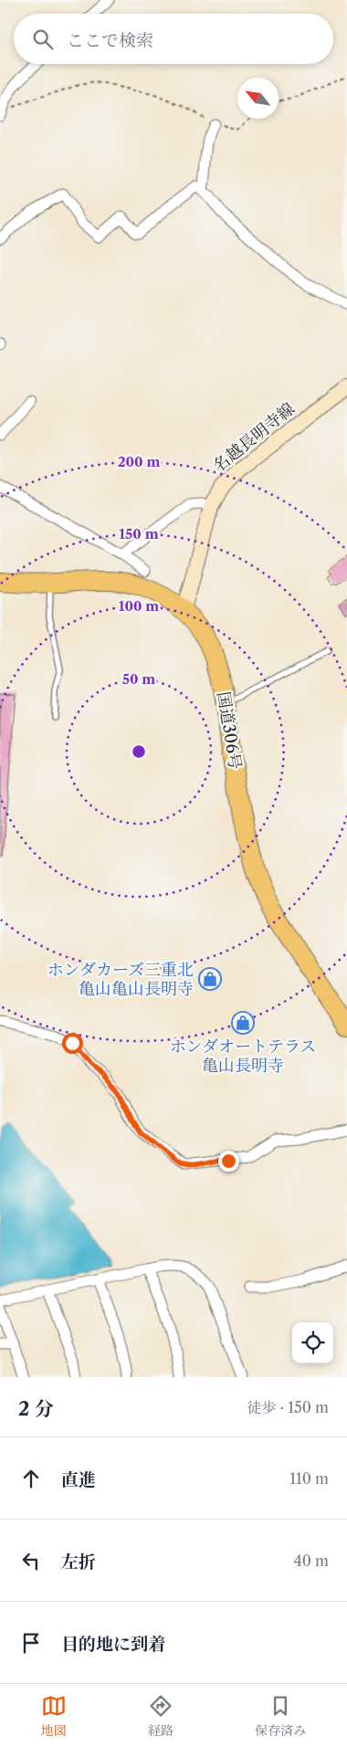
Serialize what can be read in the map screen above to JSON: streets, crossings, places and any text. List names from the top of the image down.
{
  "streets": {
    "highway": ["国道306号"],
    "main road": ["名越長明寺線"]
  },
  "crossings": [
    ["名越長明寺線", "国道306号"]
  ],
  "places": {
    "shop": ["ホンダカーズ三重北 亀山亀山長明寺", "ホンダオートテラス 亀山長明寺"]
  },
  "north": "top left",
  "page": {
    "search": "ここで検索",
    "heading": ["2 分", "徒歩 · 150 m"],
    "list": [
      ["直進", "110 m"],
      ["左折", "40 m"],
      "目的地に到着"
    ],
    "nav": ["地図", "経路", "保存済み"]
  },
  "rings": [
    "200 m",
    "150 m",
    "100 m",
    "50 m"
  ]
}
